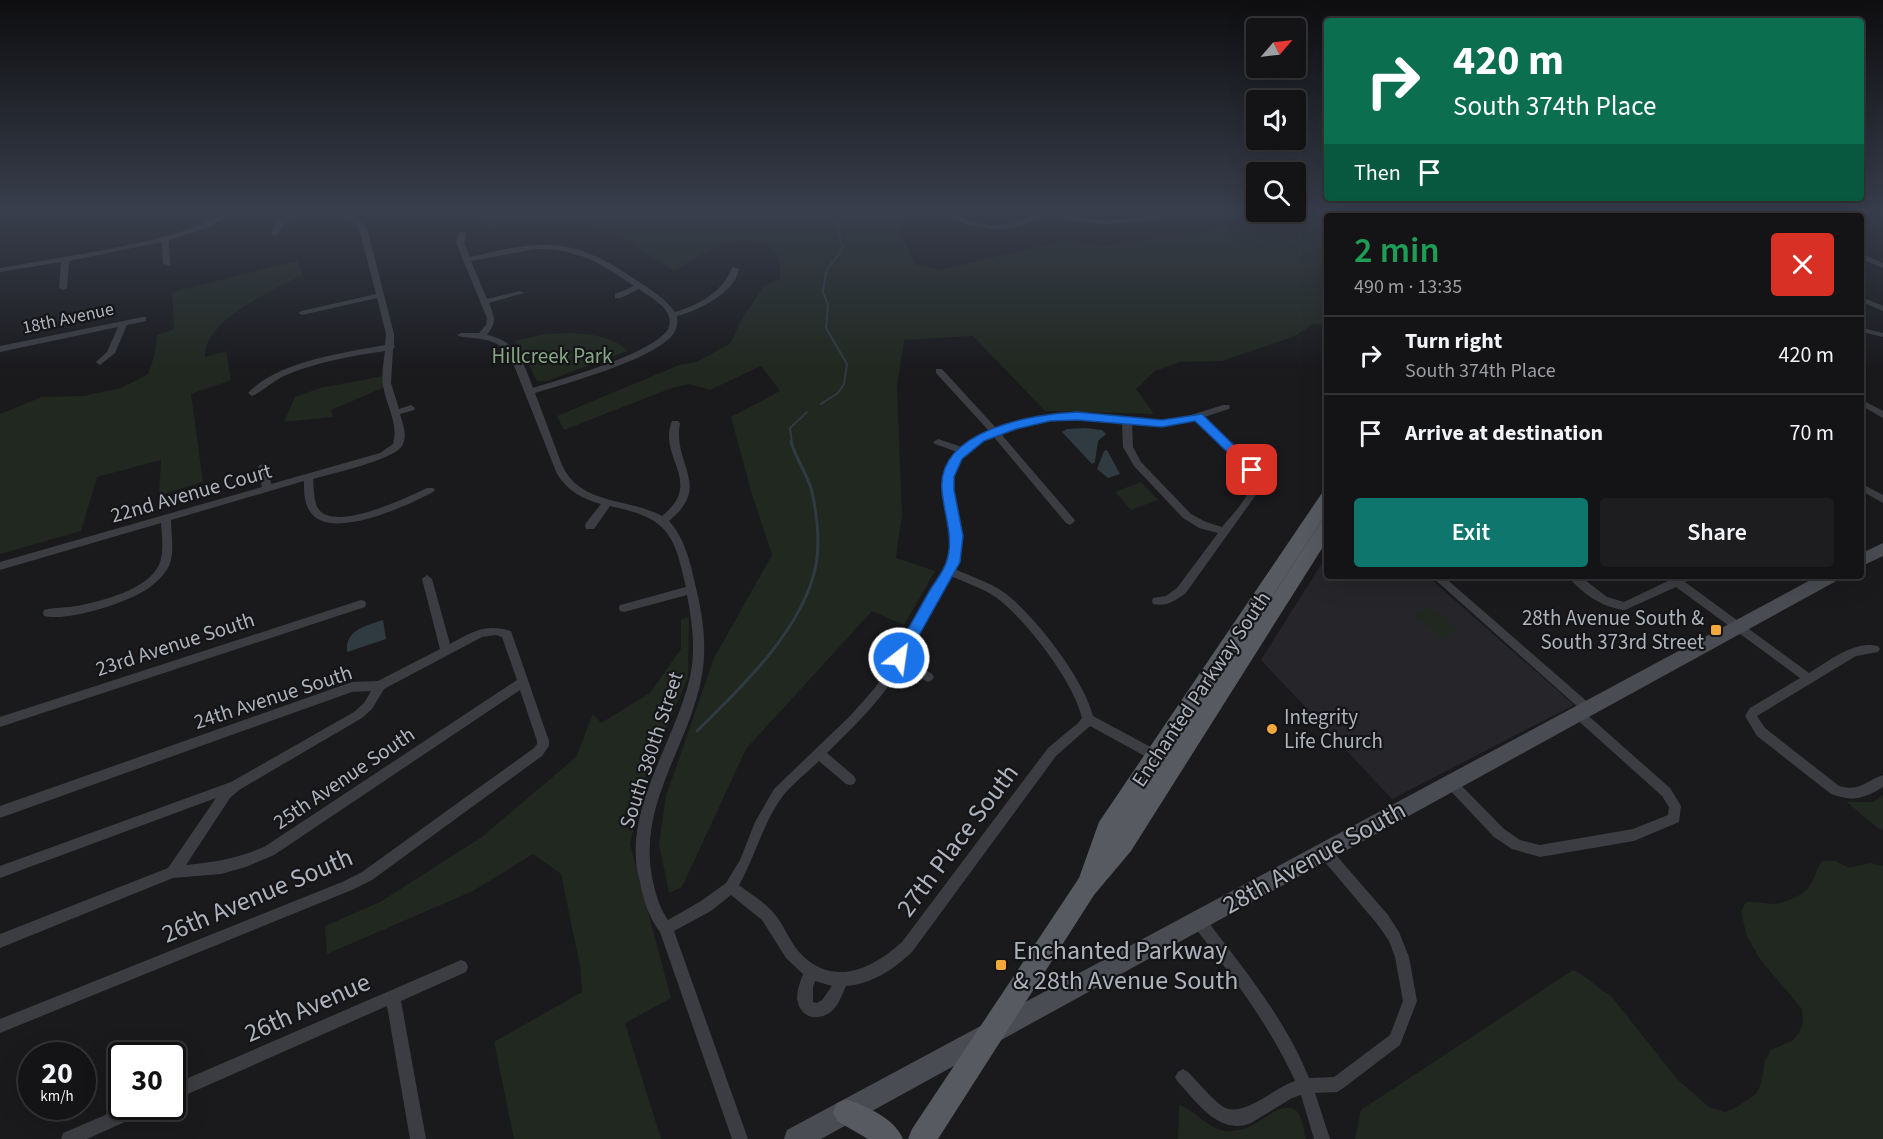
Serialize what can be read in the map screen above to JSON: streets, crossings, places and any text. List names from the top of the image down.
{
  "streets": {
    "main road": ["Enchanted Parkway South"],
    "street": [
      "18th Avenue",
      "22nd Avenue Court",
      "23rd Avenue South",
      "24th Avenue South",
      "South 380th Street",
      "25th Avenue South",
      "27th Place South",
      "28th Avenue South",
      "26th Avenue South",
      "26th Avenue"
    ]
  },
  "crossings": [
    ["Enchanted Parkway South", "28th Avenue South"],
    ["24th Avenue South", "25th Avenue South"],
    ["24th Avenue South", "26th Avenue South"],
    ["25th Avenue South", "26th Avenue South"]
  ],
  "parks": ["Hillcreek Park"],
  "places": {
    "transit": ["28th Avenue South & South 373rd Street", "Enchanted Parkway & 28th Avenue South"],
    "other": ["Integrity Life Church"]
  },
  "north": "top right",
  "page": {
    "turn": ["420 m", "South 374th Place"],
    "then": "Then",
    "heading": ["2 min", "490 m · 13:35"],
    "list": [
      {
        "name": "Turn right",
        "note": "South 374th Place",
        "value": "420 m"
      },
      {
        "name": "Arrive at destination",
        "value": "70 m"
      }
    ],
    "buttons": ["Exit", "Share"],
    "speed": "20 km/h",
    "limit": "30"
  }
}
